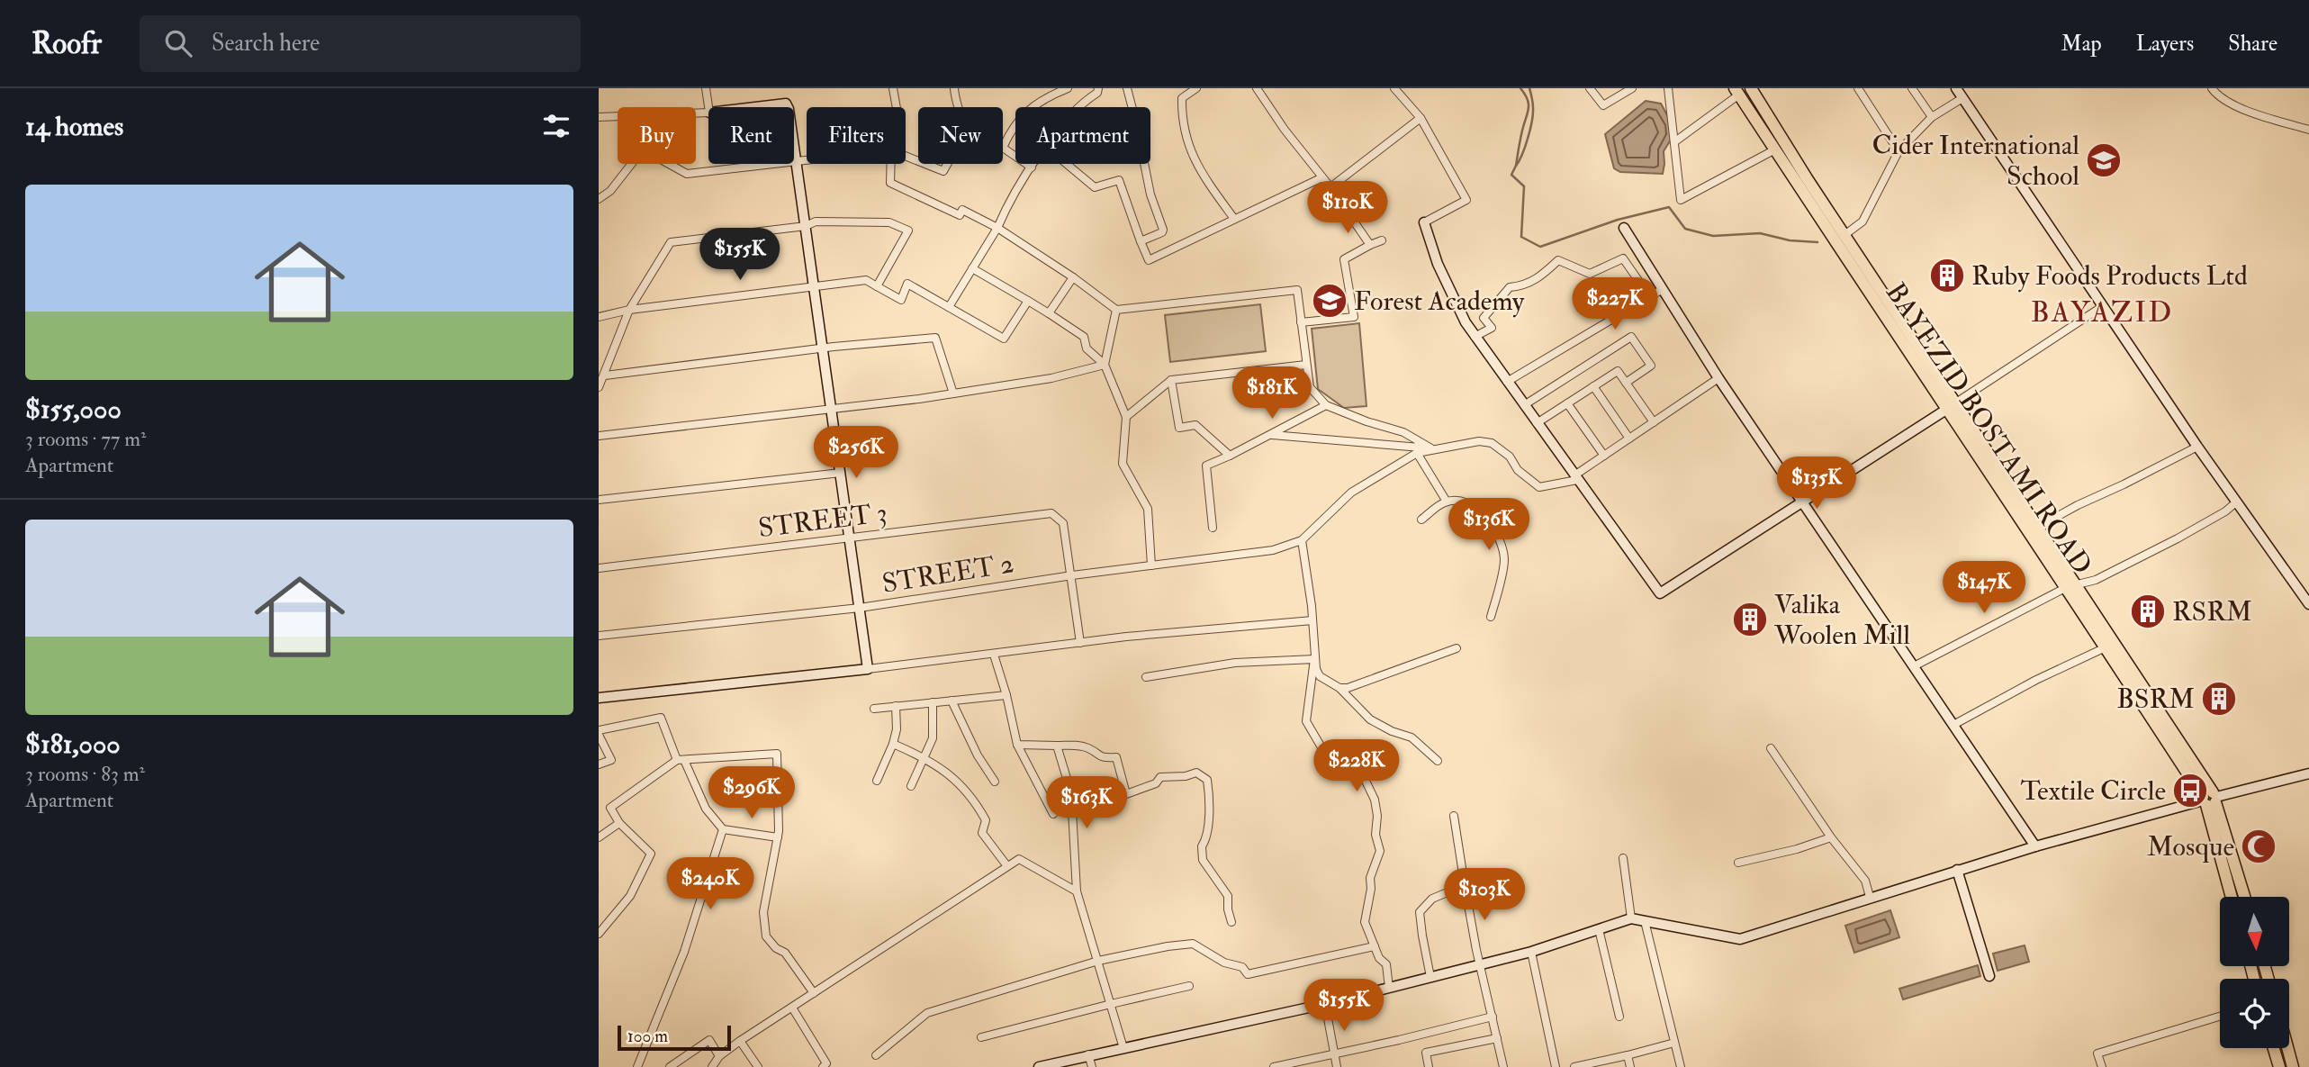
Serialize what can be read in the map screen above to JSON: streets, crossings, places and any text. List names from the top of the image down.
{
  "streets": {
    "main road": ["BAYEZID BOSTAMI ROAD"],
    "street": ["STREET 3", "STREET 2"]
  },
  "crossings": [
    ["STREET 3", "STREET 2"]
  ],
  "districts": ["BAYAZID"],
  "places": {
    "school or university": ["Cider International School", "Forest Academy"],
    "building": [
      "Ruby Foods Products Ltd",
      "RSRM",
      "Valika Woolen Mill",
      "BSRM"
    ],
    "bus stop": ["Textile Circle"],
    "mosque": ["Mosque"]
  },
  "scale_bar": "100 m",
  "north": "bottom",
  "page": {
    "header": "Roofr",
    "search": "Search here",
    "nav": ["Map", "Layers", "Share"],
    "heading": "14 homes",
    "chip": [
      "Buy",
      "Rent",
      "Filters",
      "New",
      "Apartment"
    ],
    "list": [
      {
        "name": "$155,000",
        "note": "3 rooms · 77 m² · Apartment"
      },
      {
        "name": "$181,000",
        "note": "3 rooms · 83 m² · Apartment"
      }
    ],
    "price": [
      "$110K",
      "$155K",
      "$227K",
      "$181K",
      "$256K",
      "$135K",
      "$136K",
      "$147K",
      "$228K",
      "$296K",
      "$163K",
      "$240K",
      "$103K",
      "$155K"
    ],
    "scale": "100 m"
  }
}
